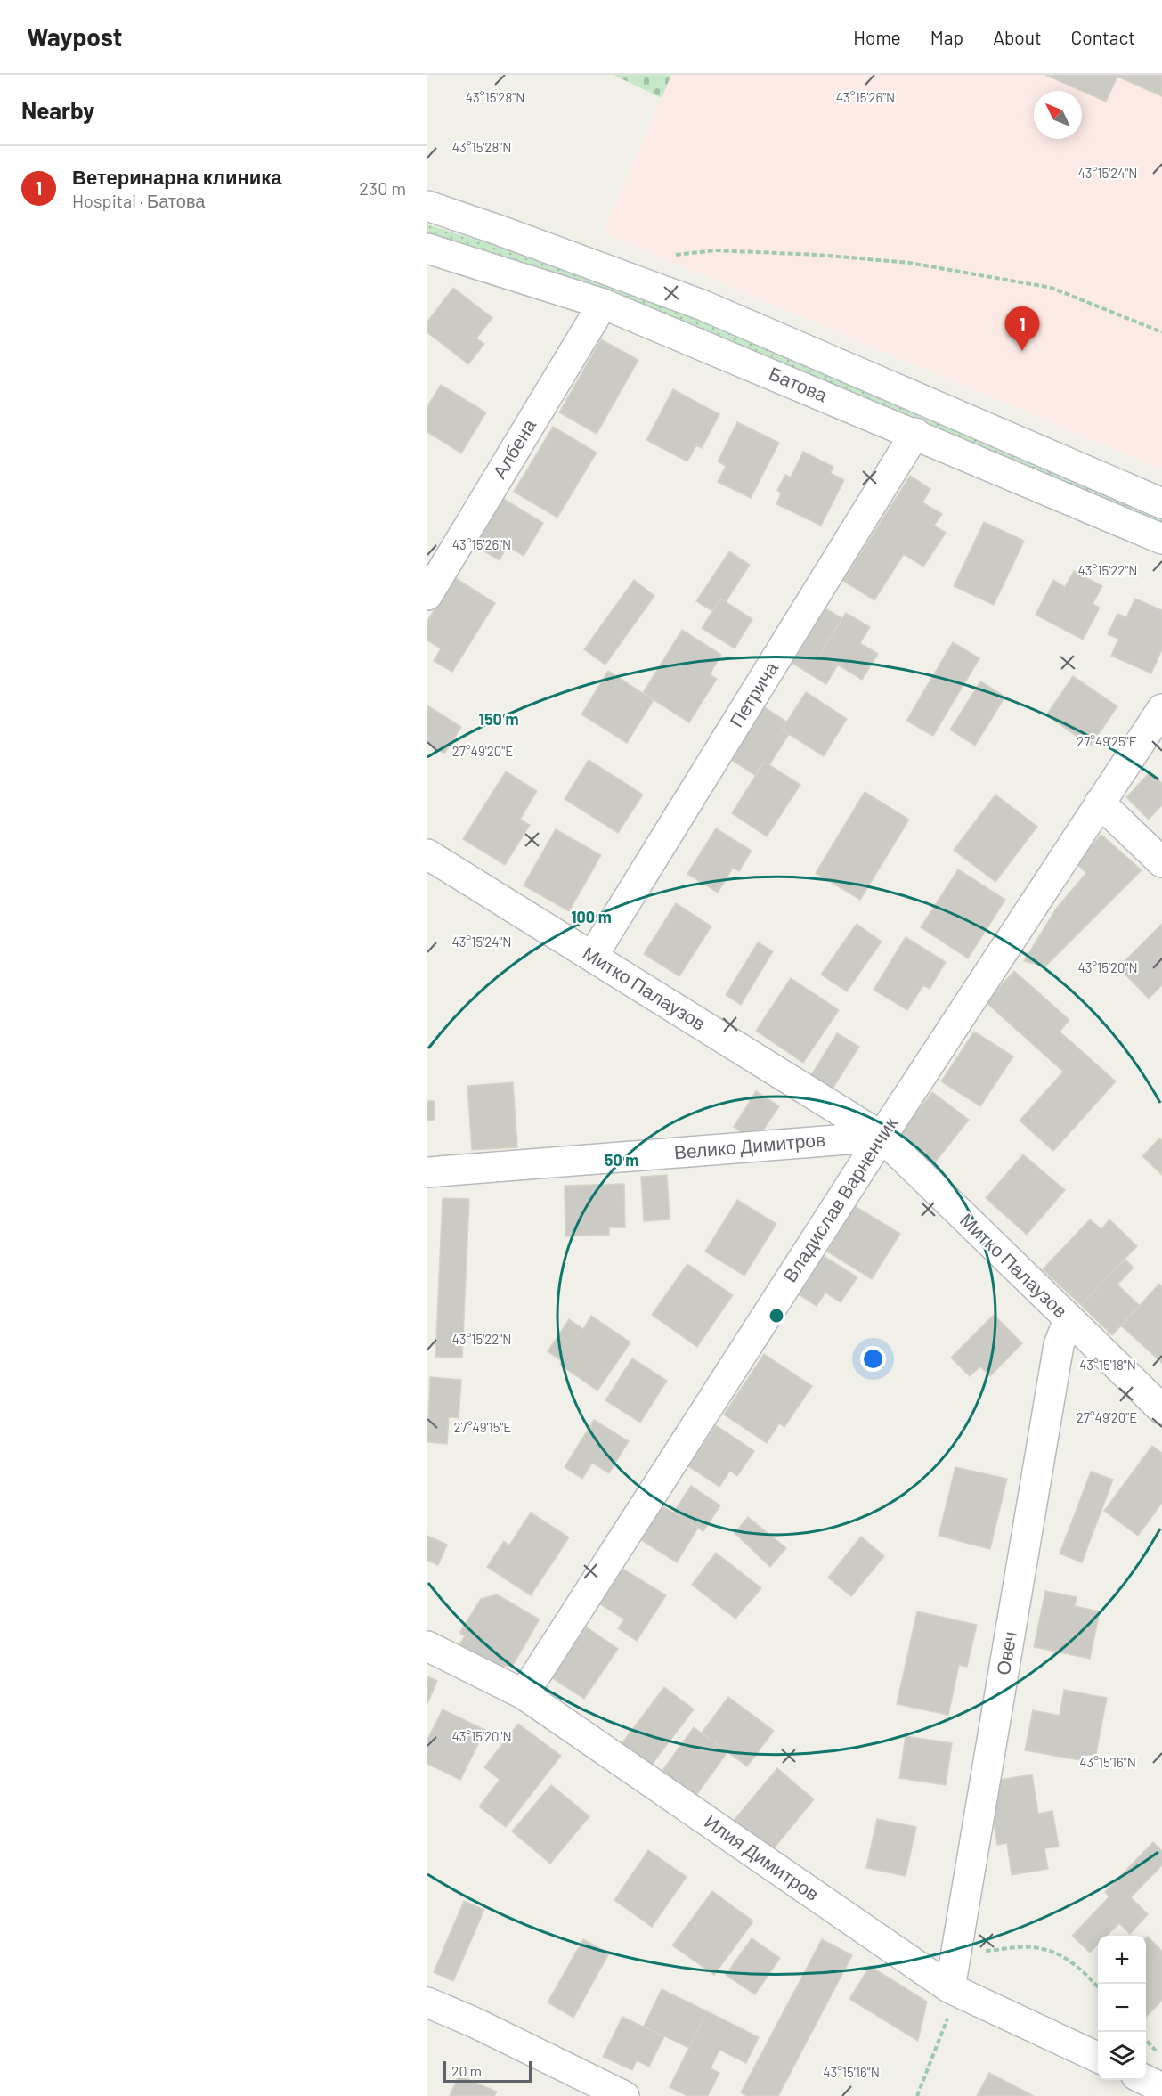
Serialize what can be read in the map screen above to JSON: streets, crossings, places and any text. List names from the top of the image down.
{
  "streets": {
    "street": [
      "Батова",
      "Албена",
      "Петрича",
      "Митко Палаузов",
      "Велико Димитров",
      "Владислав Варненчик",
      "Овеч",
      "Илия Димитров"
    ]
  },
  "crossings": [
    ["Батова", "Албена"],
    ["Батова", "Петрича"],
    ["Петрича", "Митко Палаузов"],
    ["Митко Палаузов", "Велико Димитров"],
    ["Митко Палаузов", "Владислав Варненчик"],
    ["Митко Палаузов", "Овеч"],
    ["Велико Димитров", "Владислав Варненчик"],
    ["Владислав Варненчик", "Илия Димитров"],
    ["Овеч", "Илия Димитров"]
  ],
  "scale_bar": "20 m",
  "north": "top left",
  "page": {
    "header": "Waypost",
    "nav": [
      "Home",
      "Map",
      "About",
      "Contact"
    ],
    "heading": "Nearby",
    "list": [
      {
        "mark": "1",
        "name": "Ветеринарна клиника",
        "note": "Hospital · Батова",
        "value": "230 m"
      }
    ],
    "pins": "1",
    "map_buttons": ["+", "−"],
    "scale": "20 m"
  },
  "coordinates": [
    "43°15'28\"N",
    "43°15'26\"N",
    "43°15'24\"N",
    "43°15'22\"N",
    "27°49'25\"E",
    "27°49'20\"E",
    "43°15'20\"N",
    "43°15'18\"N",
    "27°49'15\"E",
    "43°15'16\"N"
  ],
  "rings": ["150 m", "100 m", "50 m"]
}
